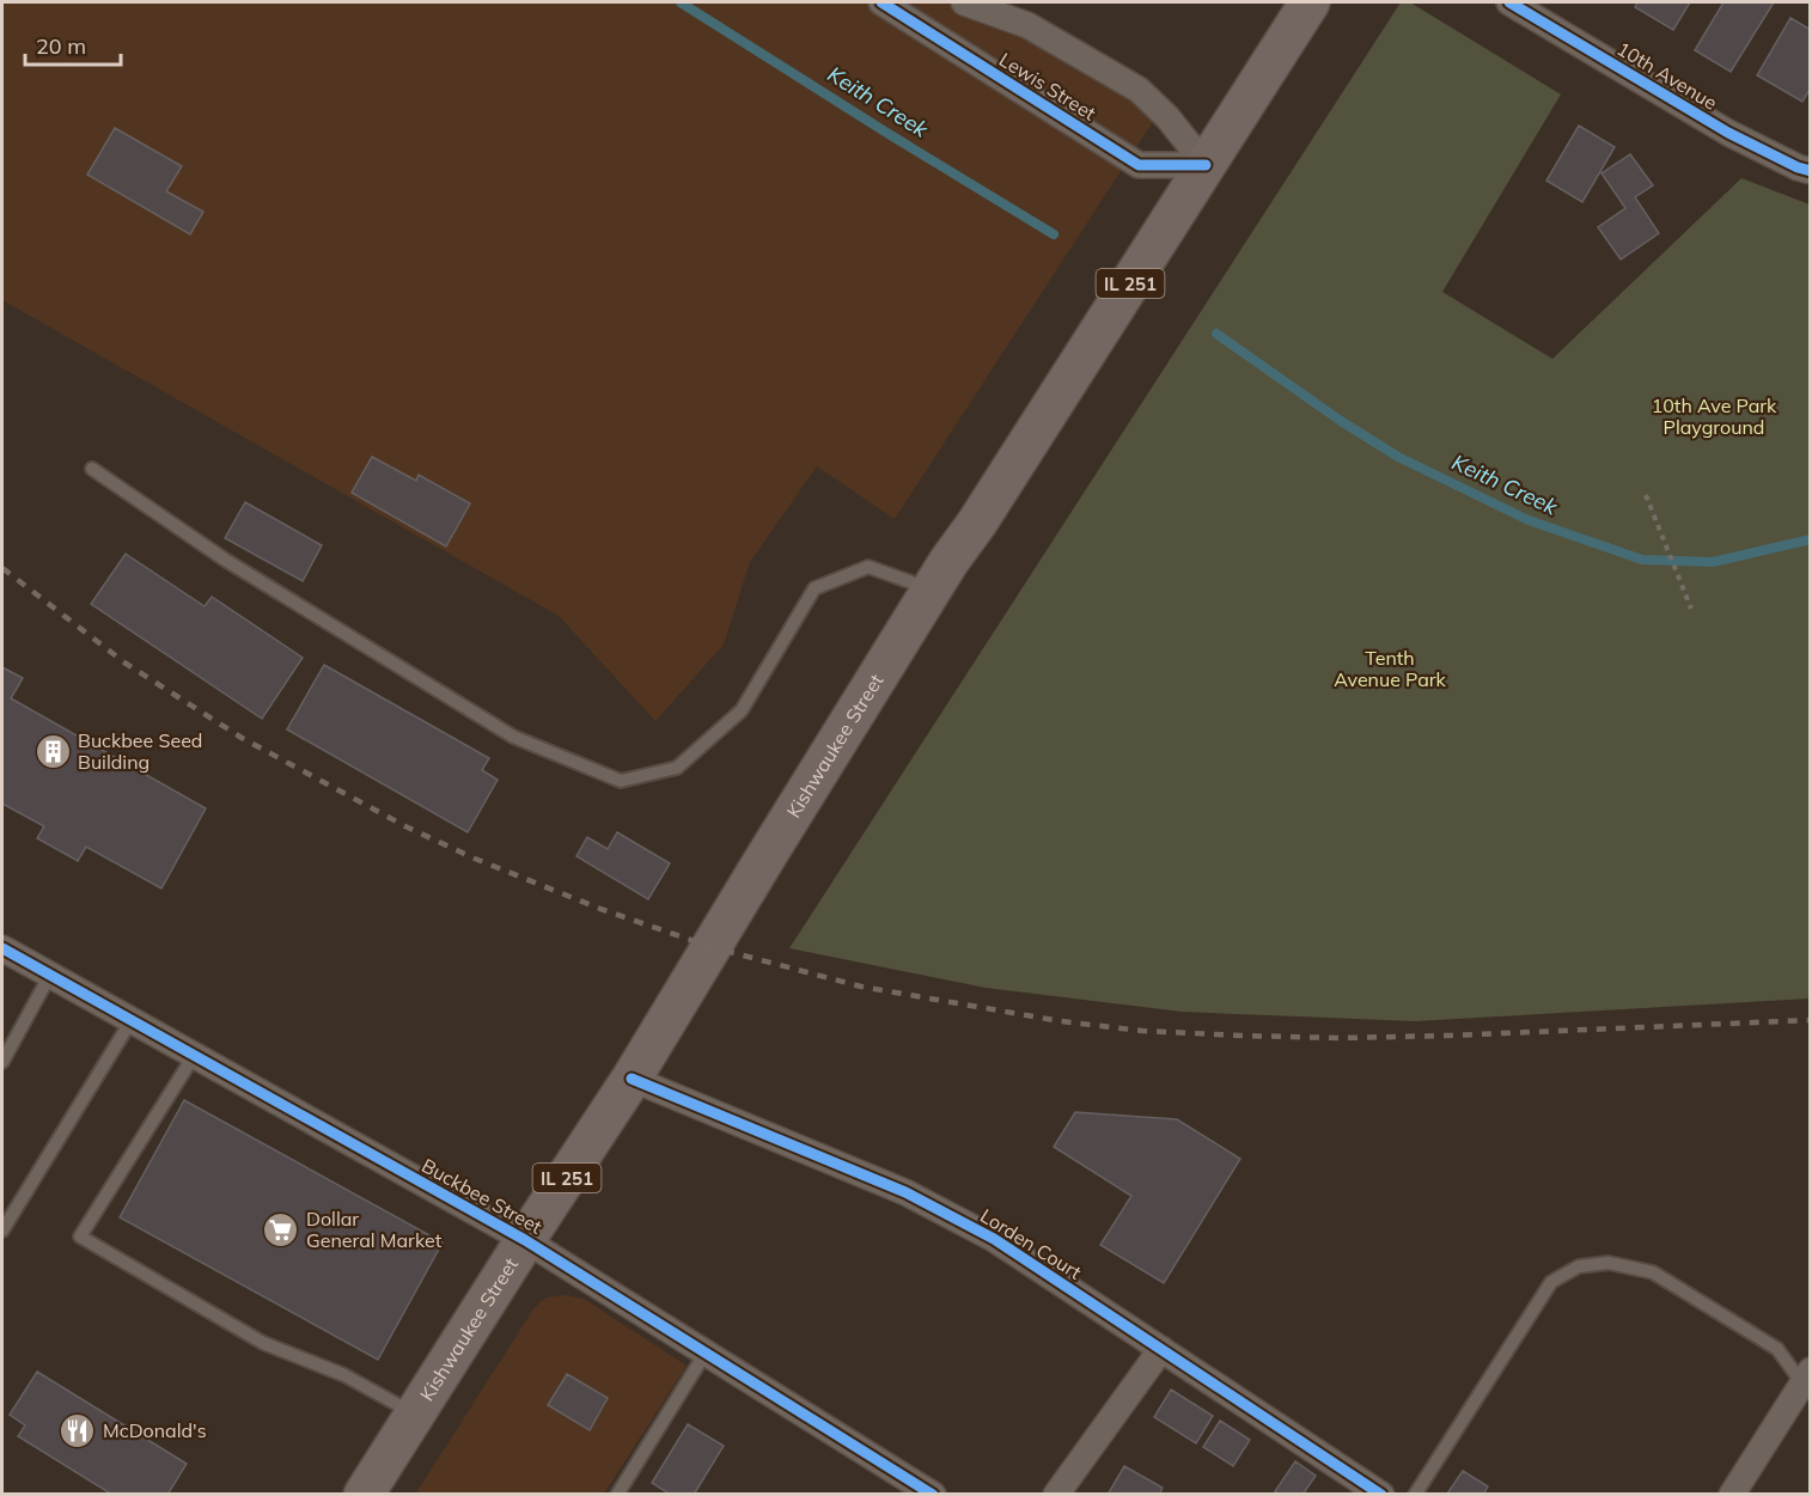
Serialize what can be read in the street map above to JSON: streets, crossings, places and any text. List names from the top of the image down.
{
  "streets": {
    "main road": ["IL 251", "Kishwaukee Street"],
    "street": [
      "10th Avenue",
      "Lewis Street",
      "Buckbee Street",
      "Lorden Court"
    ]
  },
  "crossings": [
    ["Lewis Street", "Kishwaukee Street"],
    ["Kishwaukee Street", "Buckbee Street"],
    ["Kishwaukee Street", "Lorden Court"]
  ],
  "water": ["Keith Creek"],
  "parks": ["10th Ave Park Playground", "Tenth Avenue Park"],
  "places": {
    "building": ["Buckbee Seed Building"],
    "supermarket": ["Dollar General Market"],
    "restaurant": ["McDonald's"]
  },
  "scale_bar": "20 m"
}
